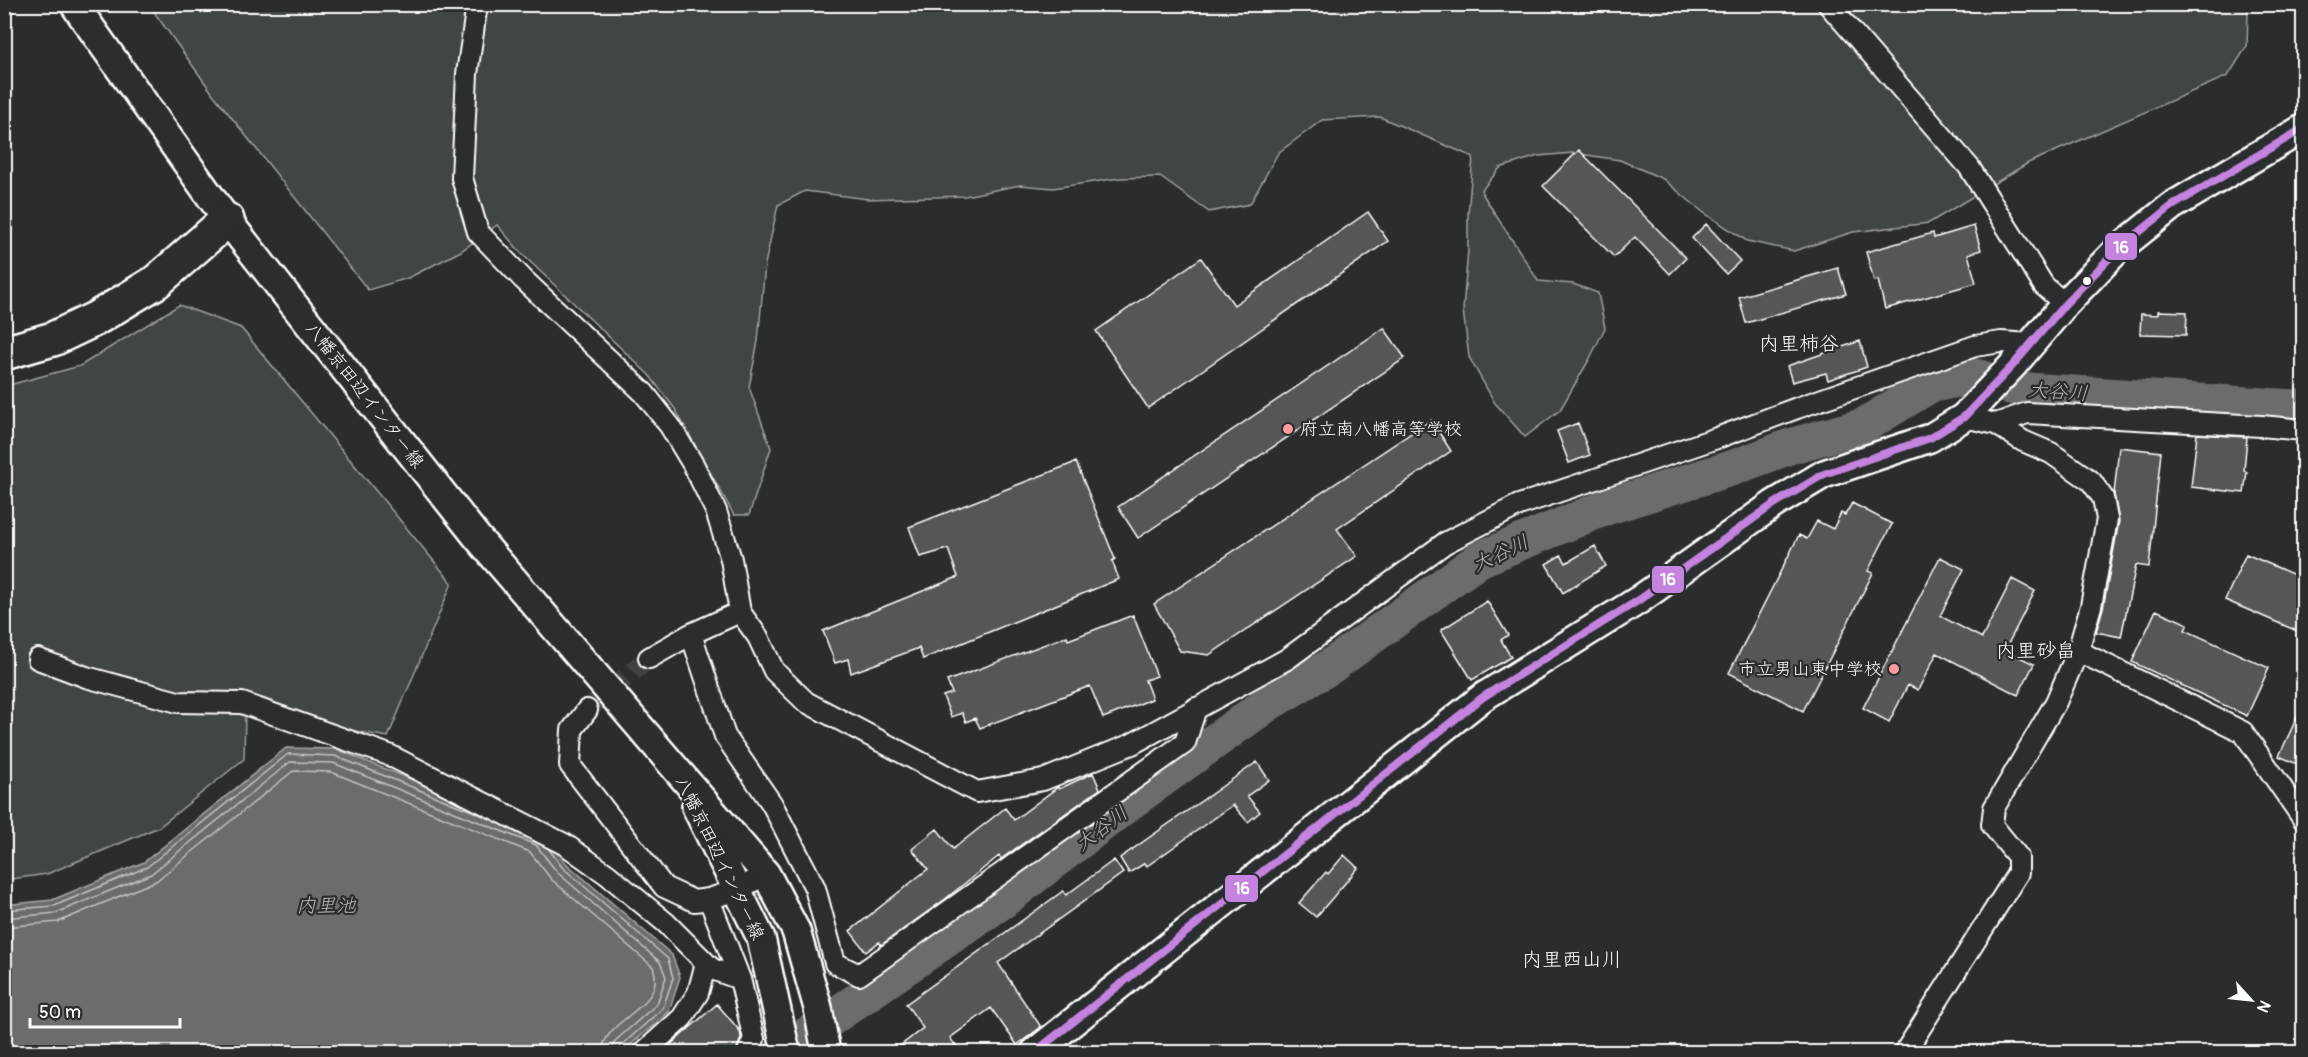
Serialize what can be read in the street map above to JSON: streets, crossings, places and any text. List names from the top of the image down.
{
  "streets": {
    "main road": ["八幡京田辺インター線"]
  },
  "districts": ["内里柿谷", "内里砂畠", "内里西山川"],
  "water": ["大谷川", "内里池"],
  "places": ["府立南八幡高等学校", "市立男山東中学校"],
  "lines": ["transit line 16"],
  "scale_bar": "50 m",
  "north": "bottom right"
}
